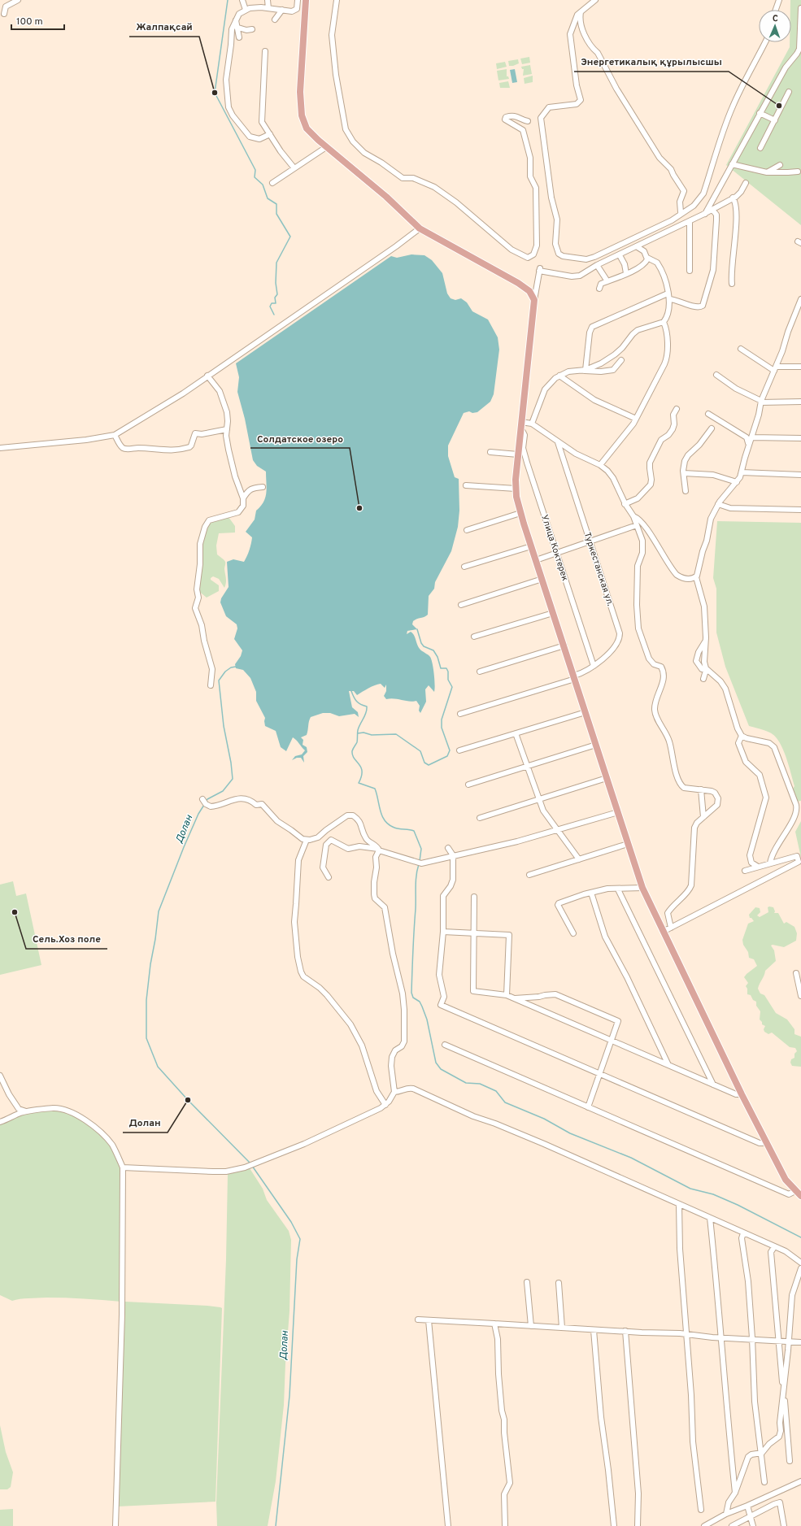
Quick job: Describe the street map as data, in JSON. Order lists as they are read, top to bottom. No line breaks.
{"streets":{"street":["Улица Коктерек","Туркестанская ул."]},"crossings":[["Улица Коктерек","Туркестанская ул."]],"water":["Долан"],"places":["Жалпақсай","Энергетикалық құрылысшы","Солдатское озеро","Сель.Хоз поле","Долан"],"scale_bar":"100 m","north":"top"}
